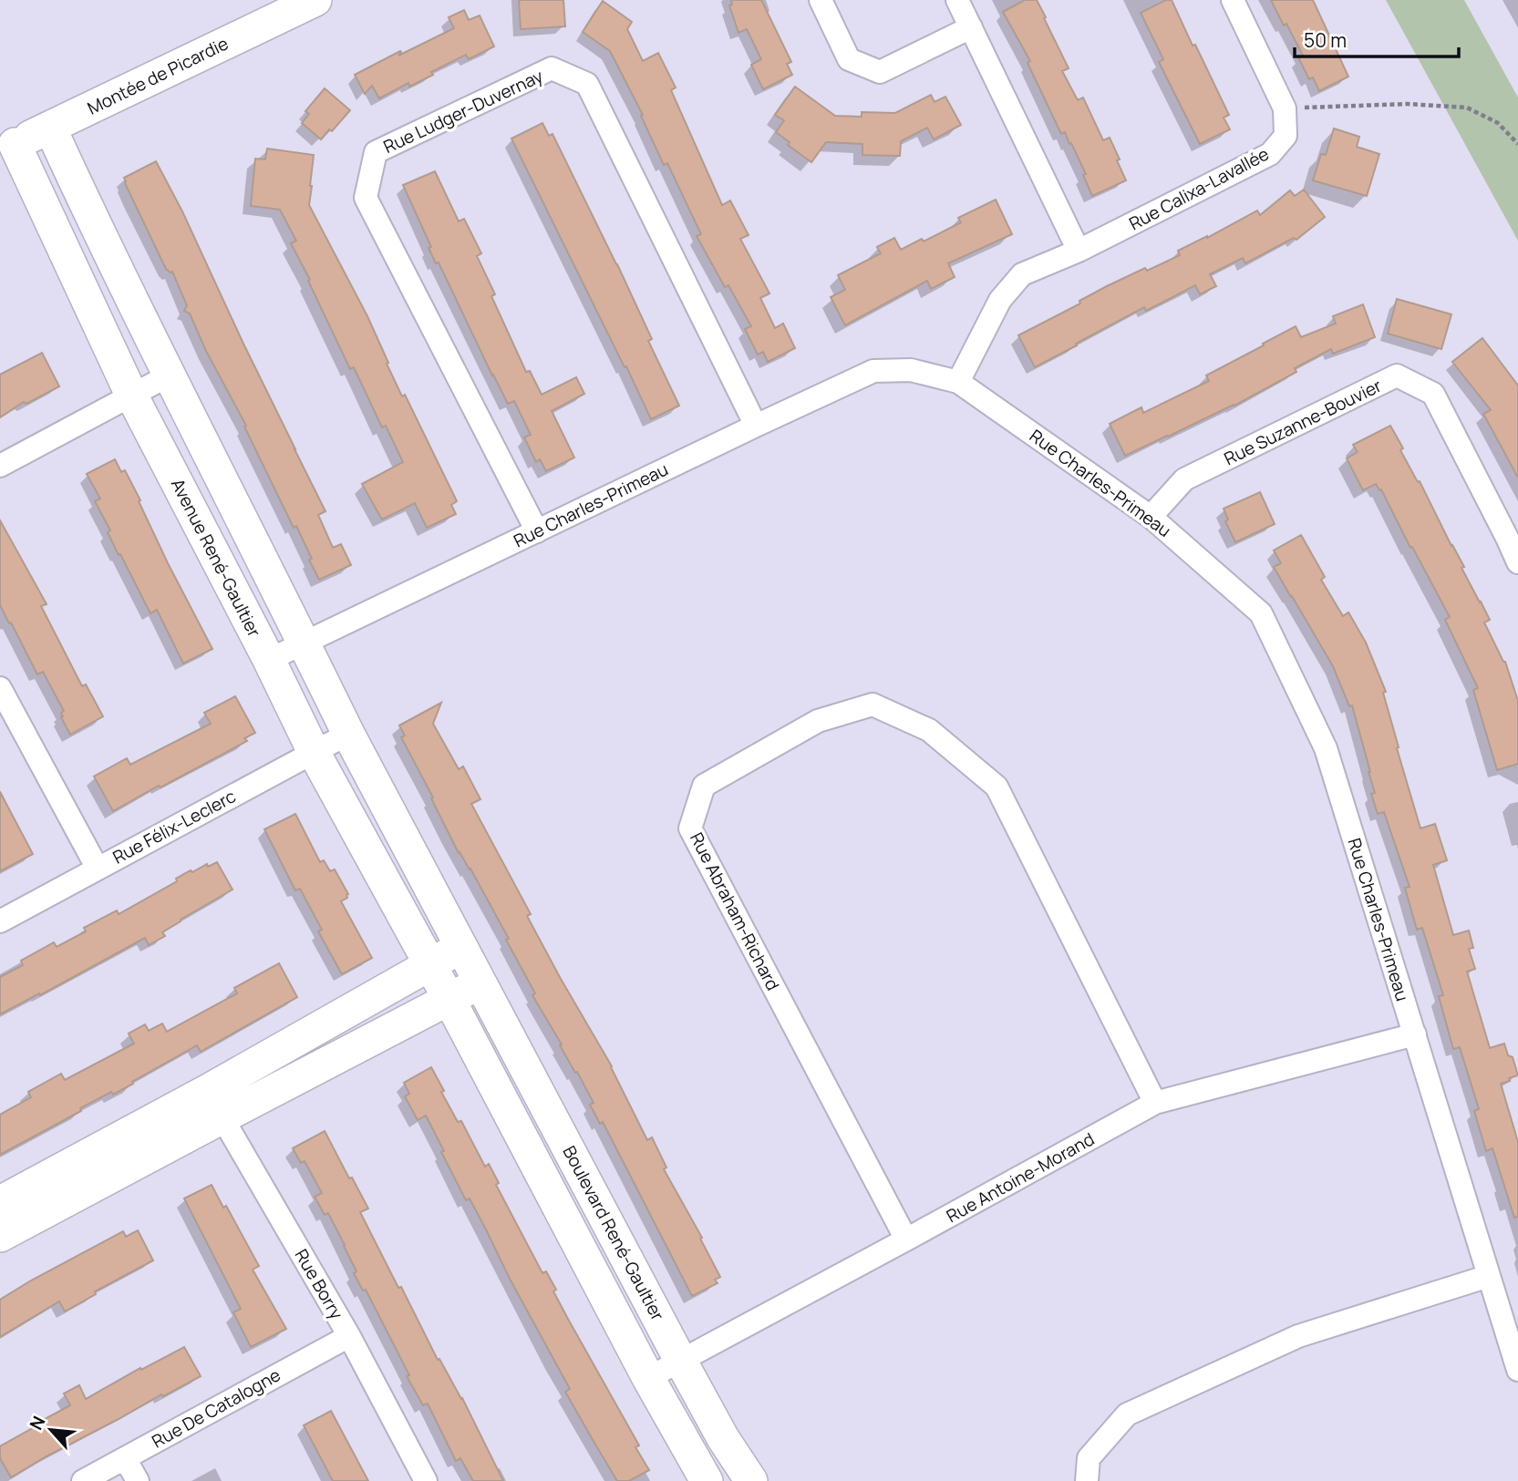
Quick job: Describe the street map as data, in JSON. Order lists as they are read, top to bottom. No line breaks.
{"streets":{"street":["Montée de Picardie","Rue Ludger-Duvernay","Rue Calixa-Lavallée","Rue Suzanne-Bouvier","Rue Charles-Primeau","Avenue René-Gaultier","Rue Félix-Leclerc","Rue Abraham-Richard","Rue Antoine-Morand","Boulevard René-Gaultier","Rue Borry","Rue De Catalogne"]},"crossings":[["Montée de Picardie","Avenue René-Gaultier"],["Rue Ludger-Duvernay","Rue Charles-Primeau"],["Rue Calixa-Lavallée","Rue Charles-Primeau"],["Rue Suzanne-Bouvier","Rue Charles-Primeau"],["Rue Charles-Primeau","Avenue René-Gaultier"],["Rue Charles-Primeau","Rue Antoine-Morand"],["Avenue René-Gaultier","Rue Félix-Leclerc"],["Avenue René-Gaultier","Boulevard René-Gaultier"],["Rue Abraham-Richard","Rue Antoine-Morand"],["Rue Antoine-Morand","Boulevard René-Gaultier"],["Rue Borry","Rue De Catalogne"]],"scale_bar":"50 m","north":"top left"}
